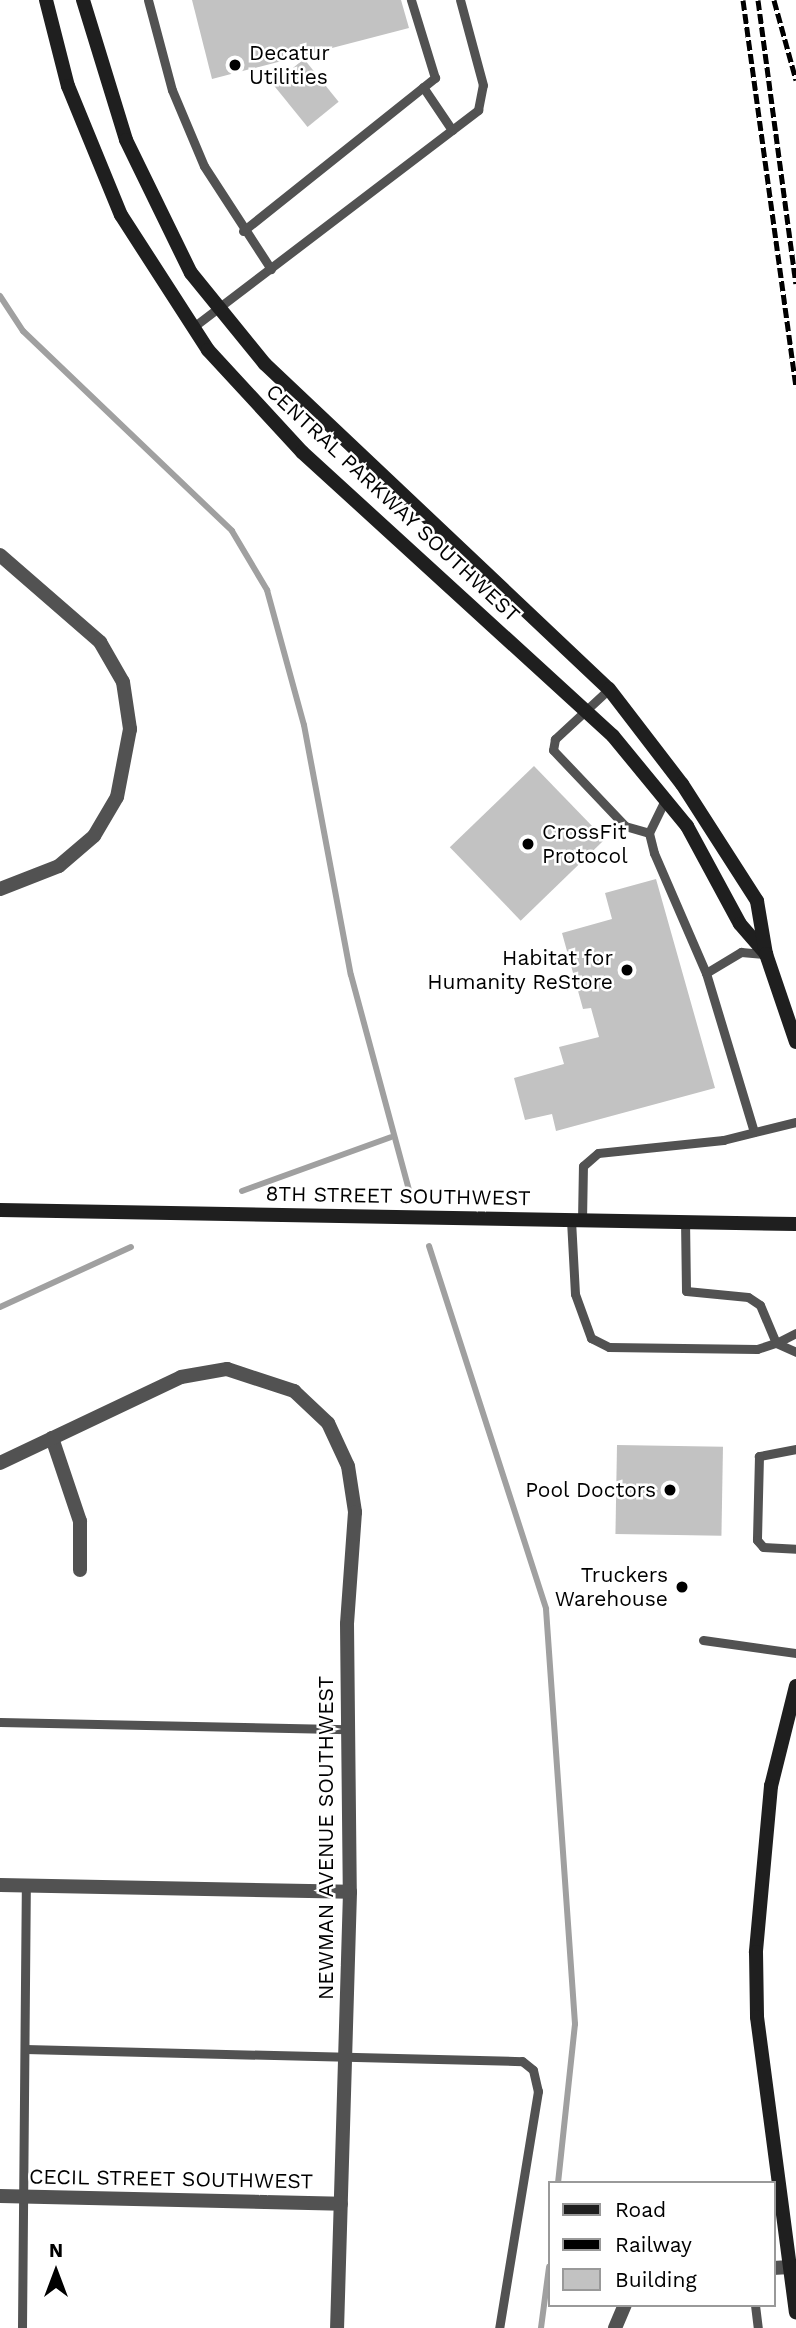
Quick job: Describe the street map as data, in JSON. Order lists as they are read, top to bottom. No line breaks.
{"streets":{"street":["CENTRAL PARKWAY SOUTHWEST","8TH STREET SOUTHWEST","NEWMAN AVENUE SOUTHWEST","CECIL STREET SOUTHWEST"]},"crossings":[["NEWMAN AVENUE SOUTHWEST","CECIL STREET SOUTHWEST"]],"places":["Decatur Utilities","CrossFit Protocol","Habitat for Humanity ReStore","Pool Doctors","Truckers Warehouse"],"legend":["Road","Railway","Building"],"north":"top"}
